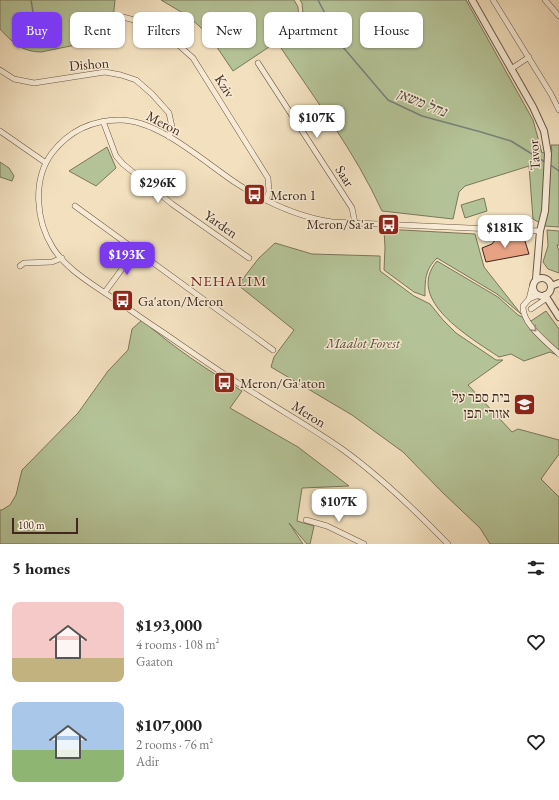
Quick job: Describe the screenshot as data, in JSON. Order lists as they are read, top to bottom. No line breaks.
{"streets":{"street":["Dishon","Kziv","Meron","Tavor","Saar","Yarden"]},"crossings":[["Dishon","Meron"],["Kziv","Meron"],["Meron","Tavor"],["Meron","Saar"],["Meron","Yarden"]],"districts":["NEHALIM"],"water":["נחל משאן"],"parks":["Maalot Forest"],"places":{"bus stop":["Meron 1","Meron/Sa'ar","Ga'aton/Meron","Meron/Ga'aton"],"school or university":["בית ספר על אזורי תפן"]},"scale_bar":"100 m","page":{"chip":["Buy","Rent","Filters","New","Apartment","House"],"price":["$107K","$296K","$181K","$193K","$107K"],"scale":"100 m","heading":"5 homes","list":[{"name":"$193,000","note":"4 rooms · 108 m² · Gaaton"},{"name":"$107,000","note":"2 rooms · 76 m² · Adir"}]}}
